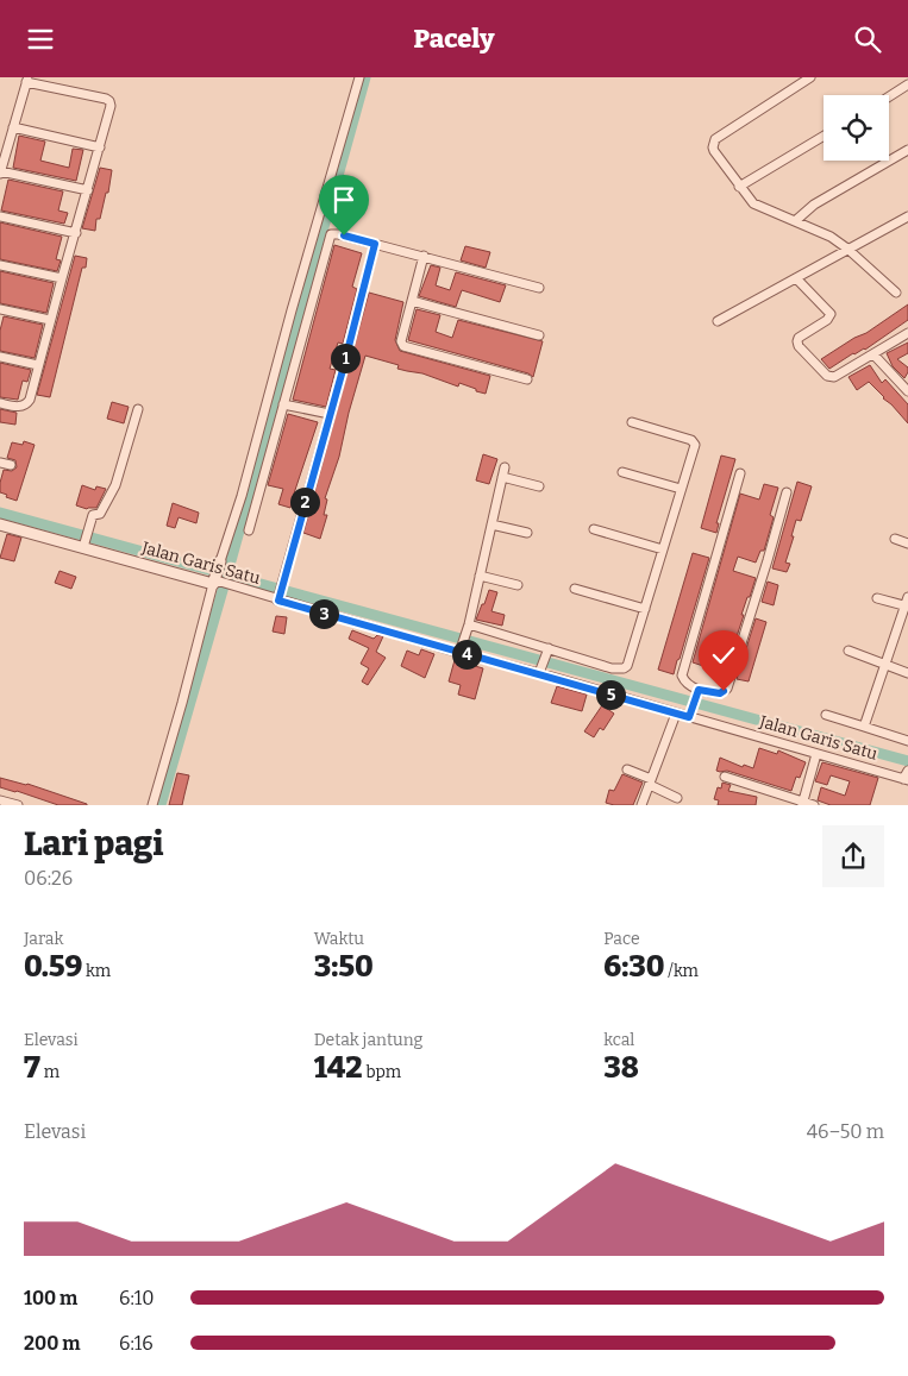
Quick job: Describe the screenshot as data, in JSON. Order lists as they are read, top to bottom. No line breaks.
{"streets":{"street":["Jalan Garis Satu"]},"page":{"header":"Pacely","pins":["1","2","3","4","5"],"heading":["Lari pagi","06:26"],"stats":[["Jarak","0.59 km"],["Waktu","3:50"],["Pace","6:30 /km"],["Elevasi","7 m"],["Detak jantung","142 bpm"],["kcal","38"]],"chart":["Elevasi","46–50 m"],"list":[{"name":"100 m","note":"6:10"},{"name":"200 m","note":"6:16"}]}}
